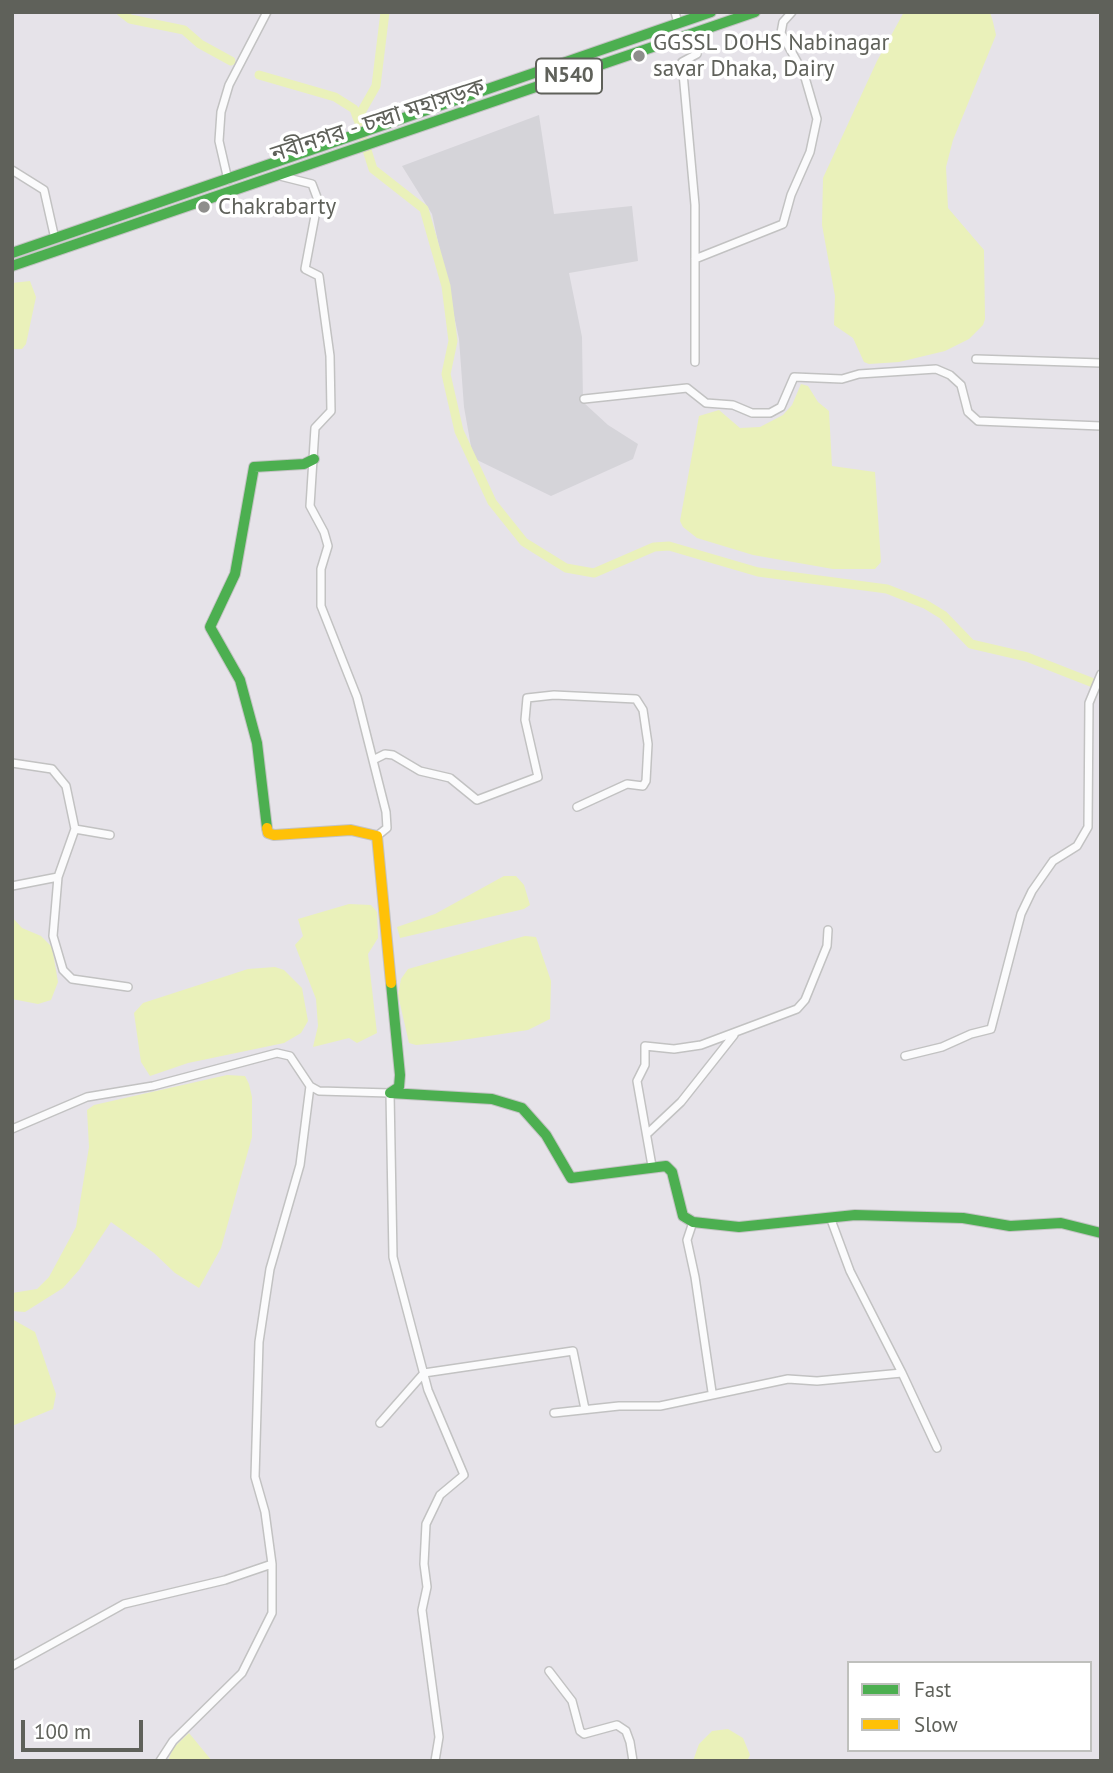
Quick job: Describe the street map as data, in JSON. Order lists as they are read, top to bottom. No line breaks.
{"streets":{"main road":["N540","নবীনগর - চন্দ্রা মহাসড়ক"]},"places":["GGSSL DOHS Nabinagar savar Dhaka, Dairy","Chakrabarty"],"legend":["Fast","Slow"],"scale_bar":"100 m"}
